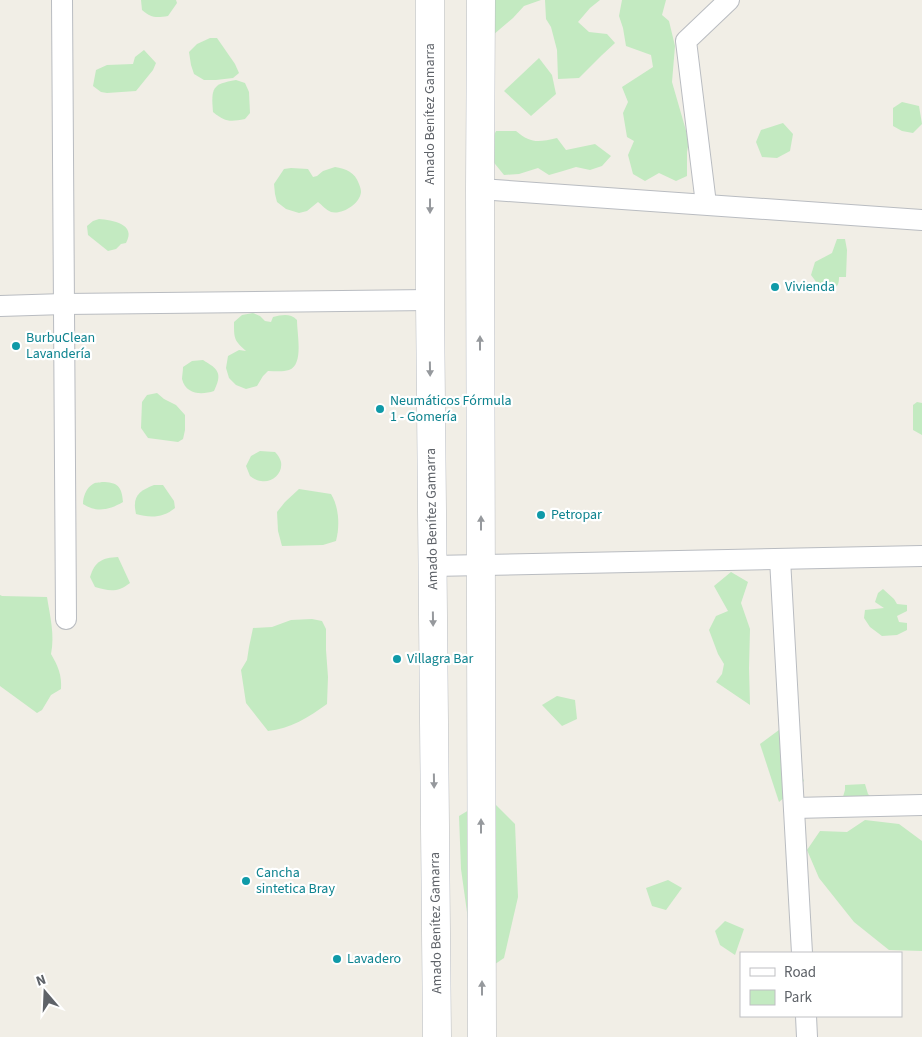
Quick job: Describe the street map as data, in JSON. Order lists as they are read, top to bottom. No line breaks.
{"streets":{"main road":["Amado Benítez Gamarra"]},"places":["Vivienda","BurbuClean Lavandería","Neumáticos Fórmula 1 - Gomería","Petropar","Villagra Bar","Cancha sintetica Bray","Lavadero"],"legend":["Road","Park"],"north":"top"}
